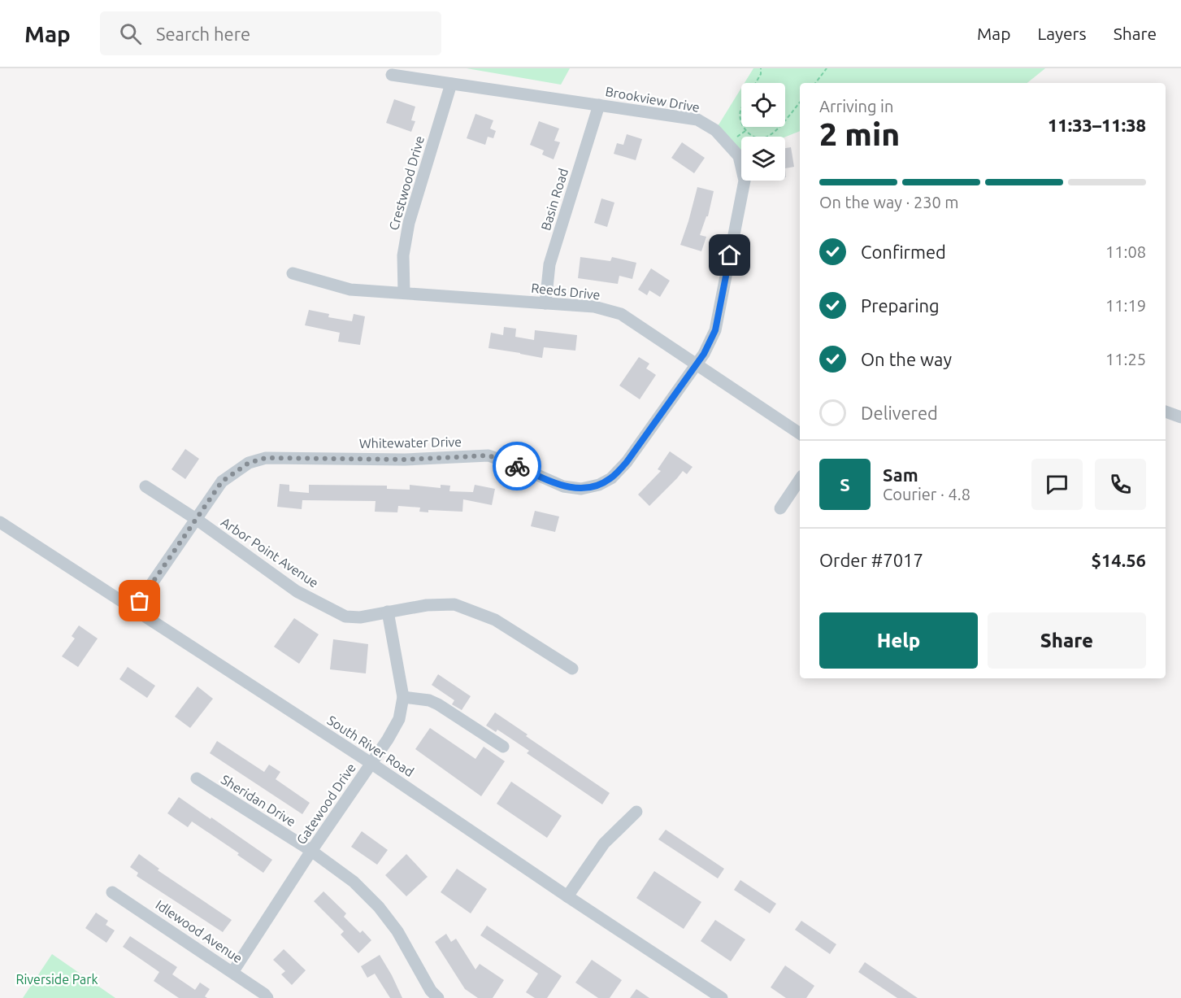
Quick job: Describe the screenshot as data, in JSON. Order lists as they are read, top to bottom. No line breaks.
{"streets":{"street":["Brookview Drive","Crestwood Drive","Basin Road","Reeds Drive","Whitewater Drive","Arbor Point Avenue","South River Road","Sheridan Drive","Gatewood Drive","Idlewood Avenue"]},"crossings":[["Brookview Drive","Crestwood Drive"],["Brookview Drive","Basin Road"],["Brookview Drive","Reeds Drive"],["Brookview Drive","Whitewater Drive"],["Crestwood Drive","Reeds Drive"],["Basin Road","Reeds Drive"],["Reeds Drive","Whitewater Drive"],["Whitewater Drive","Arbor Point Avenue"],["Whitewater Drive","South River Road"],["Arbor Point Avenue","Gatewood Drive"],["South River Road","Gatewood Drive"],["Sheridan Drive","Gatewood Drive"],["Gatewood Drive","Idlewood Avenue"]],"parks":["Riverside Park"],"page":{"header":"Map","search":"Search here","nav":["Map","Layers","Share"],"heading":["2 min","Arriving in","11:33–11:38"],"panel":["Sam","Courier · 4.8","Order #7017","$14.56"],"bar":"On the way · 230 m","list":[["Confirmed","11:08"],["Preparing","11:19"],["On the way","11:25"],"Delivered"],"round":"S","buttons":["Help","Share"]}}
